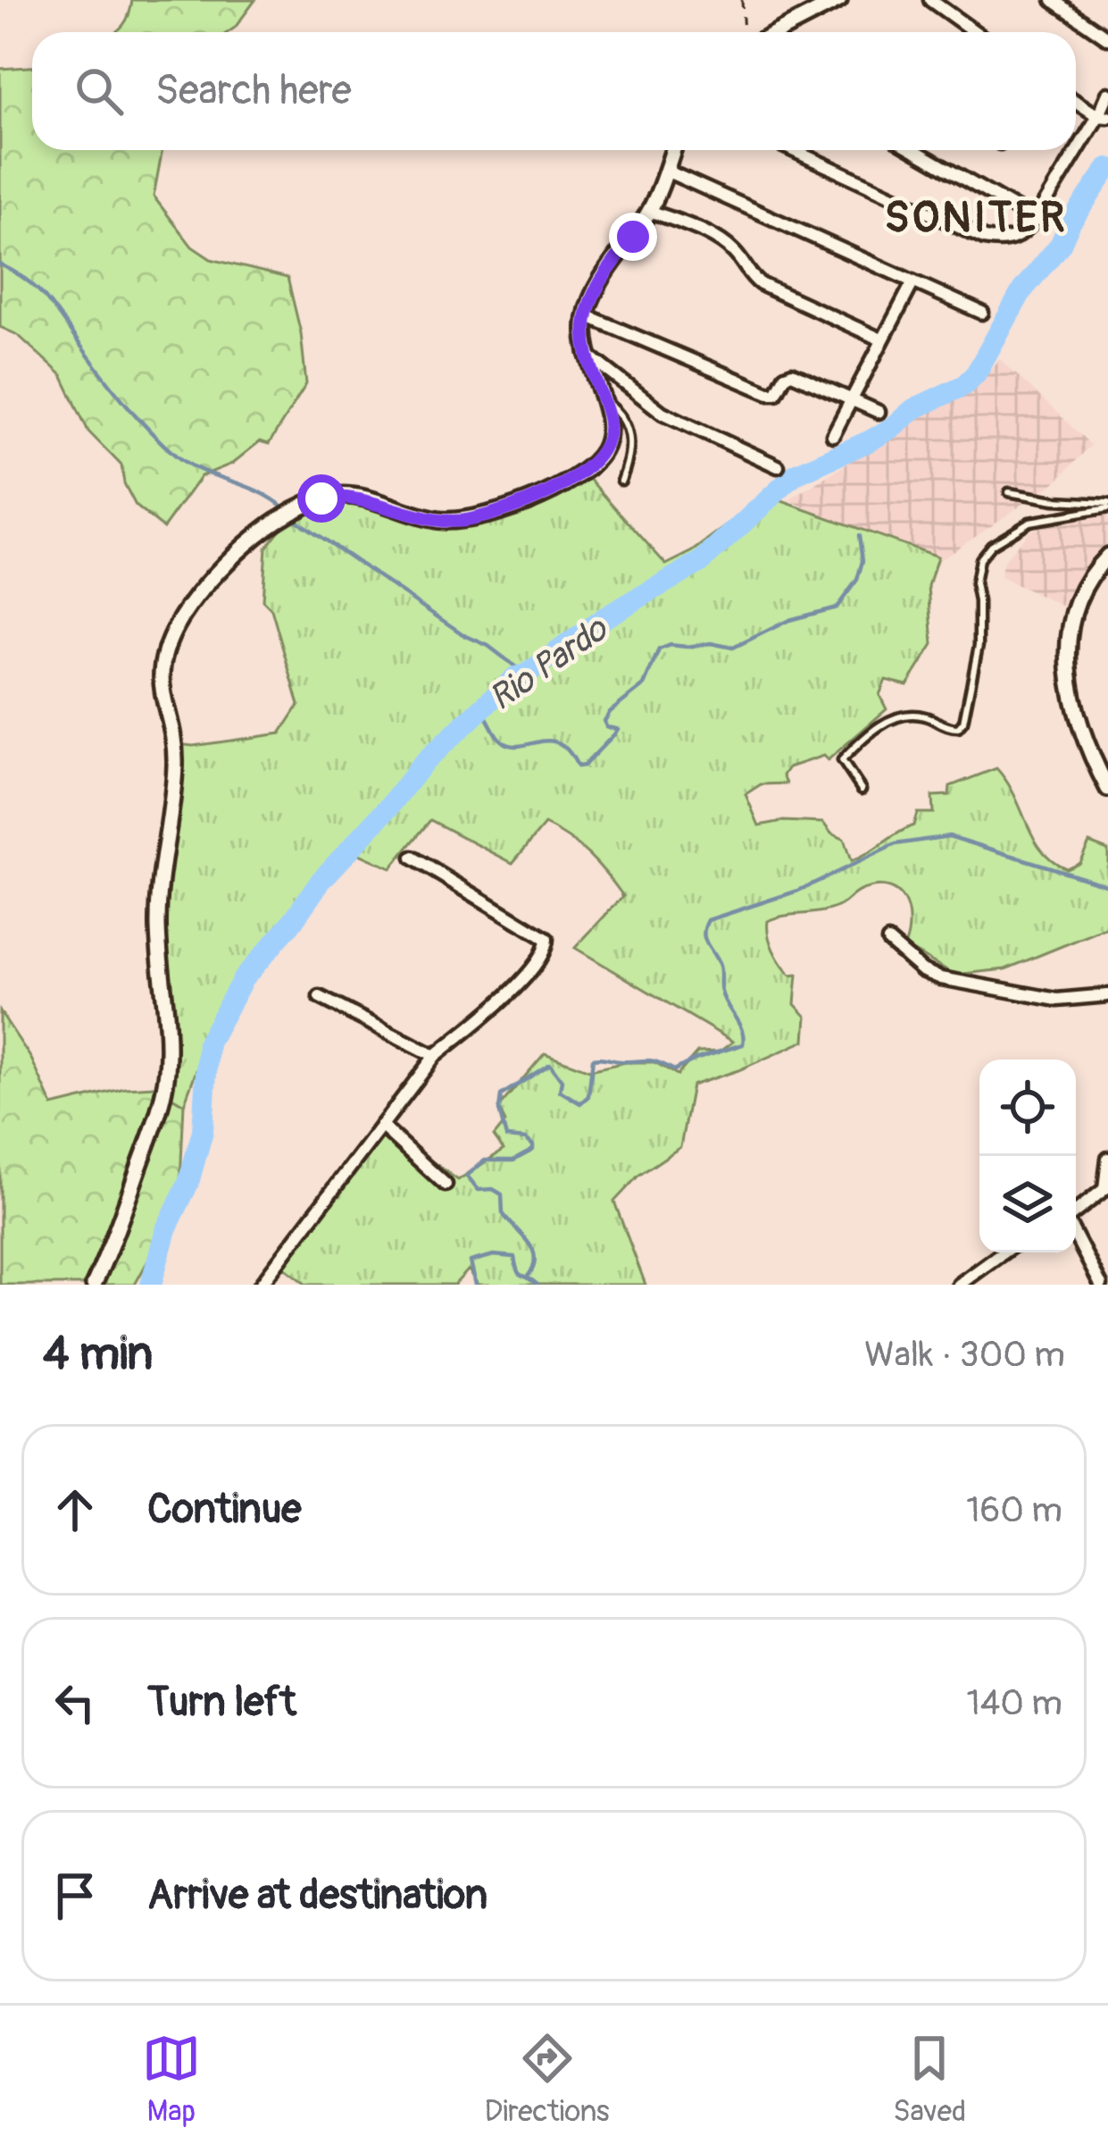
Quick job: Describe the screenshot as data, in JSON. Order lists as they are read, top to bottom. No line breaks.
{"districts":["SONITER"],"water":["Rio Pardo"],"page":{"search":"Search here","heading":["4 min","Walk · 300 m"],"list":[["Continue","160 m"],["Turn left","140 m"],"Arrive at destination"],"nav":["Map","Directions","Saved"]}}
